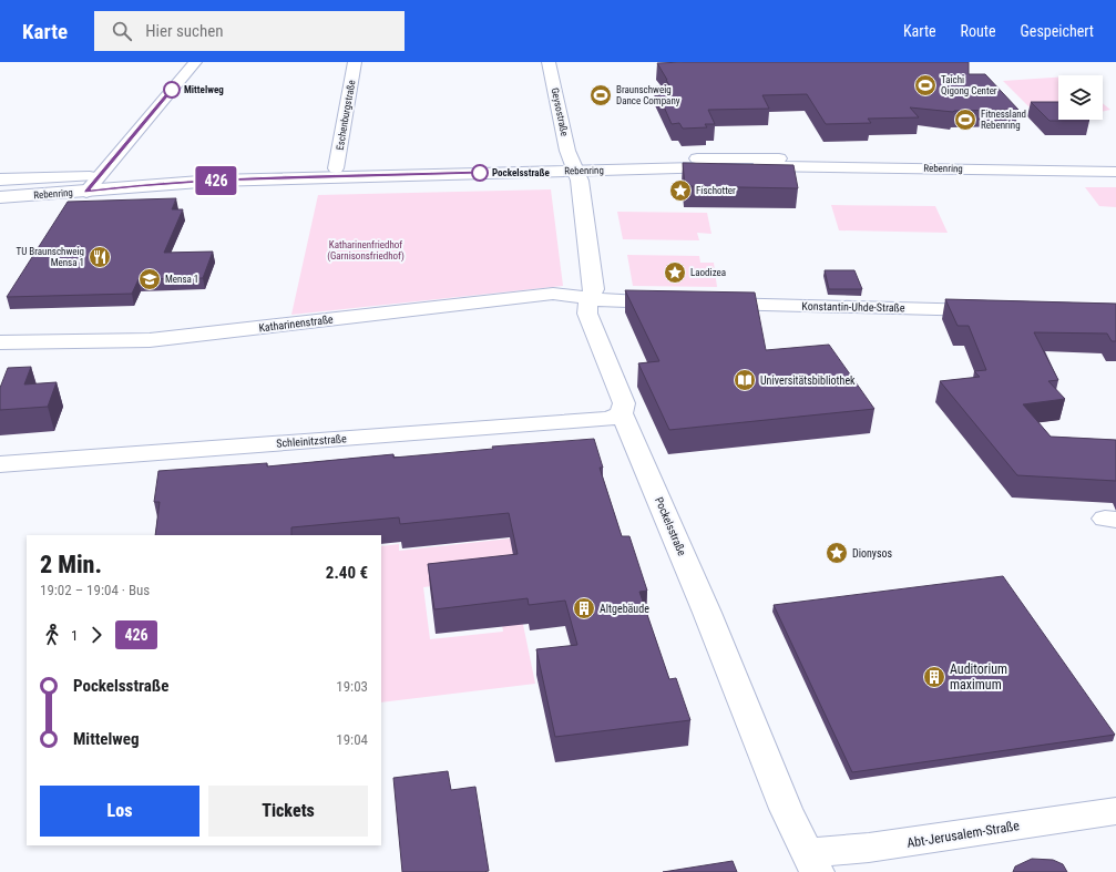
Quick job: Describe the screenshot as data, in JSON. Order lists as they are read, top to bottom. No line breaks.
{"streets":{"street":["Geysostraße","Eschenburgstraße","Rebenring","Konstantin-Uhde-Straße","Katharinenstraße","Schleinitzstraße","Pockelsstraße","Abt-Jerusalem-Straße"]},"crossings":[["Geysostraße","Rebenring"],["Geysostraße","Pockelsstraße"],["Eschenburgstraße","Rebenring"],["Rebenring","Pockelsstraße"],["Katharinenstraße","Pockelsstraße"],["Schleinitzstraße","Pockelsstraße"],["Pockelsstraße","Abt-Jerusalem-Straße"]],"parks":["Katharinenfriedhof (Garnisonsfriedhof)"],"places":{"sports":["Taichi Qigong Center","Braunschweig Dance Company","Fitnessland Rebenring"],"other":["Mittelweg","Pockelsstraße"],"place":["Fischotter","Laodizea","Dionysos"],"restaurant":["TU Braunschweig Mensa 1"],"school or university":["Mensa 1"],"library":["Universitätsbibliothek"],"building":["Altgebäude","Auditorium maximum"]},"lines":["bus line 426"],"page":{"header":"Karte","search":"Hier suchen","nav":["Karte","Route","Gespeichert"],"on_map":"426","heading":["2 Min.","19:02 – 19:04 · Bus","2.40 €"],"legs":["1","426"],"list":[{"name":"Pockelsstraße","value":"19:03"},{"name":"Mittelweg","value":"19:04"}],"buttons":["Los","Tickets"]}}
